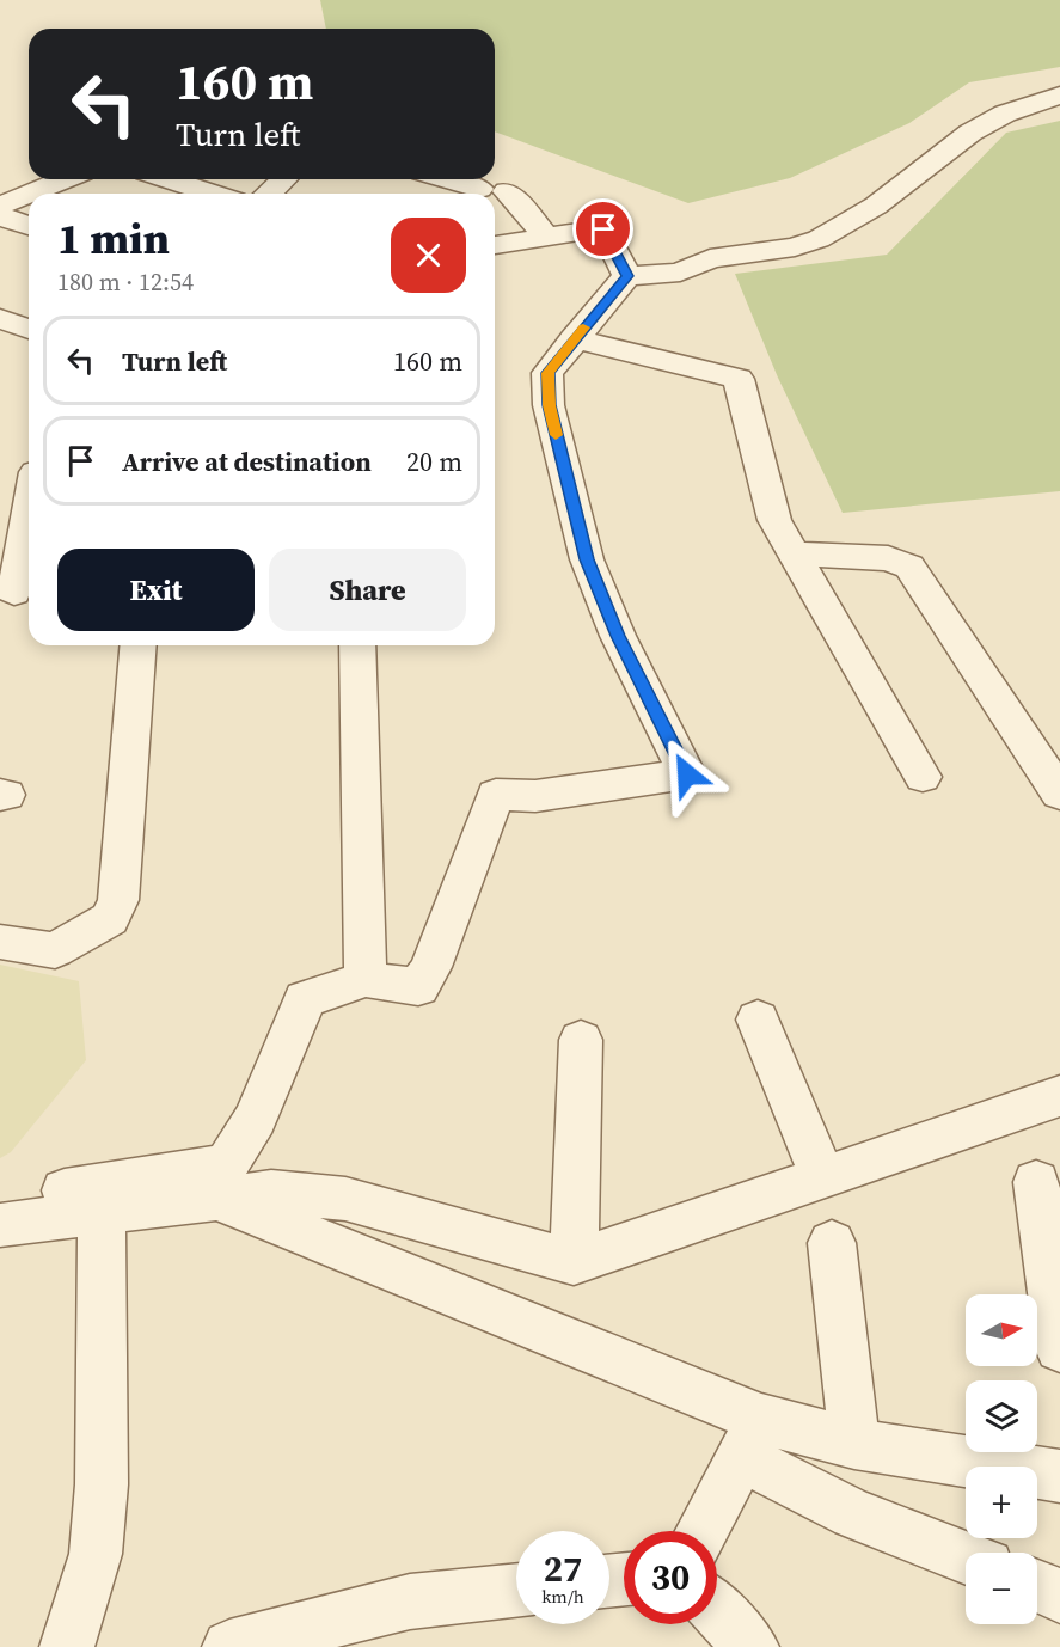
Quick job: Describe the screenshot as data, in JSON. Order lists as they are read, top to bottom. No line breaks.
{"north":"right","page":{"turn":["160 m","Turn left"],"heading":["1 min","180 m · 12:54"],"list":[{"name":"Turn left","value":"160 m"},{"name":"Arrive at destination","value":"20 m"}],"buttons":["Exit","Share"],"map_buttons":["+","−"],"speed":"27 km/h","limit":"30"}}
